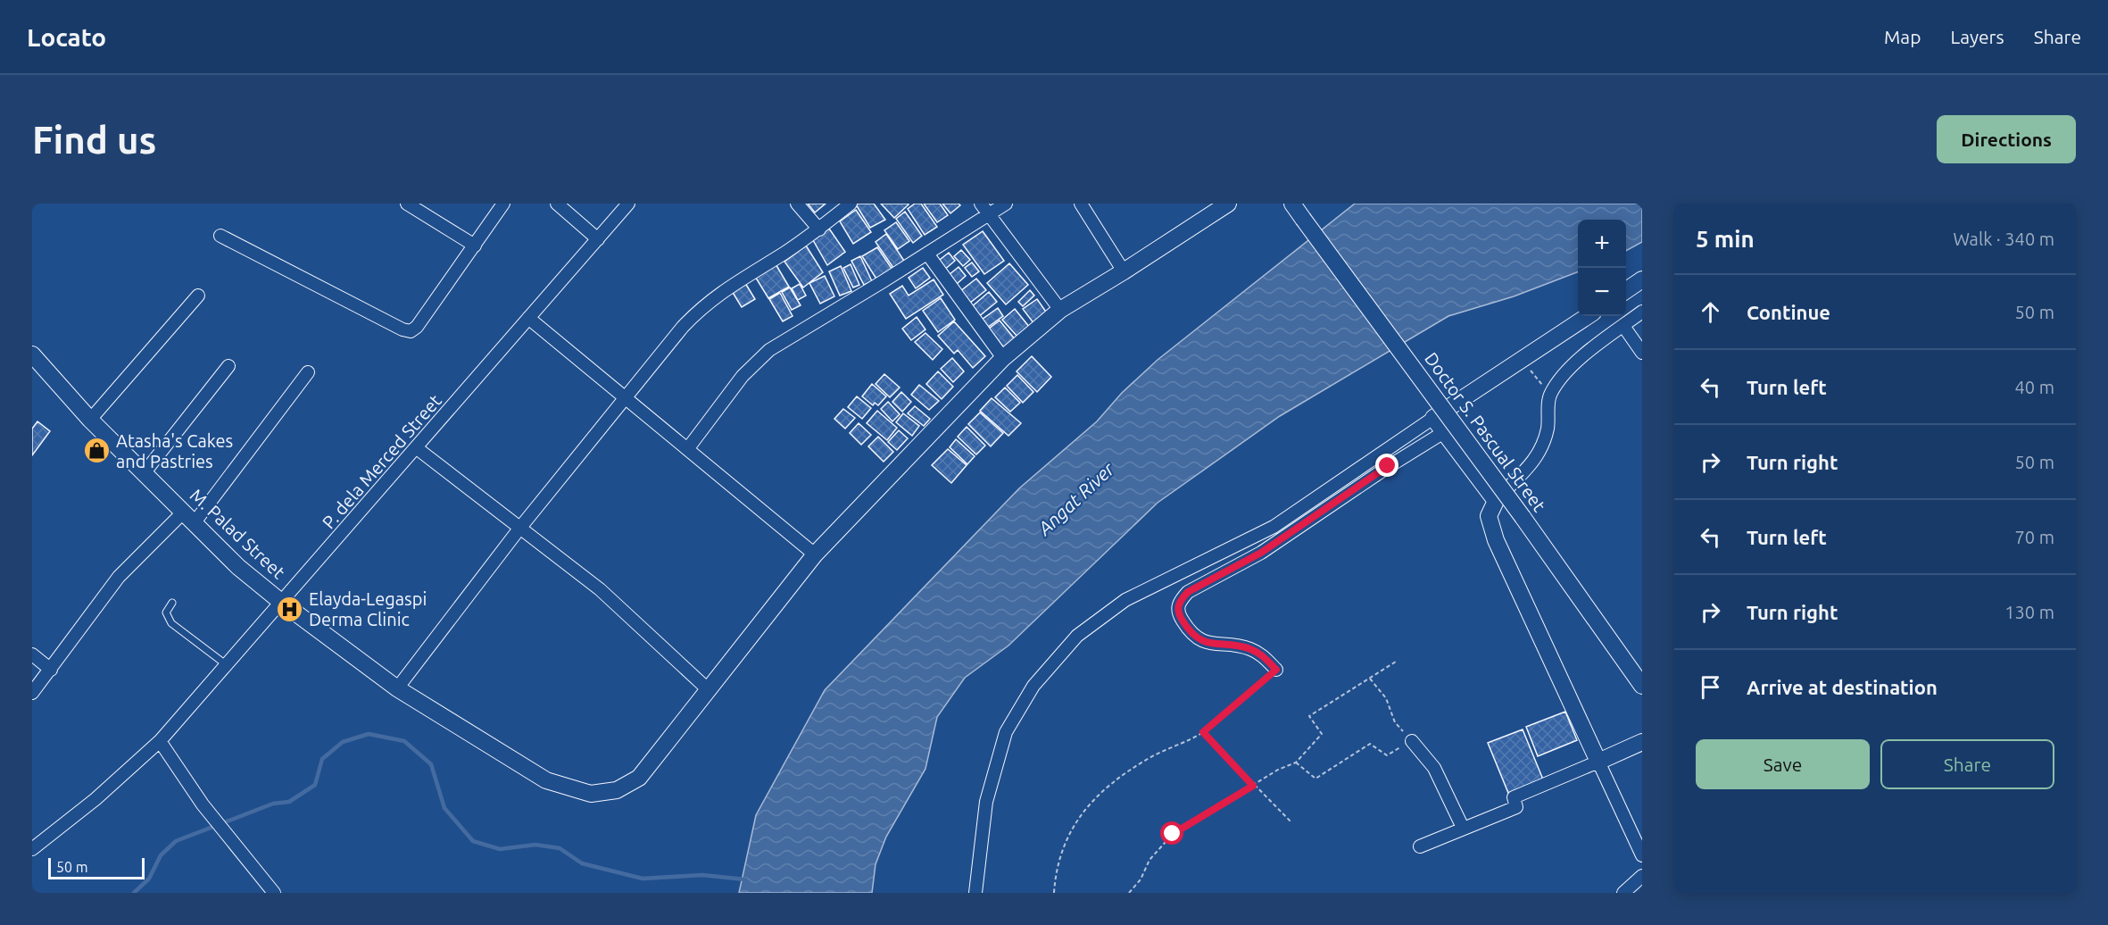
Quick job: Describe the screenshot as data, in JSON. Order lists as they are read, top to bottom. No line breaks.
{"streets":{"street":["Doctor S. Pascual Street","P. dela Merced Street","M. Palad Street"]},"crossings":[["P. dela Merced Street","M. Palad Street"]],"water":["Angat River"],"places":{"shop":["Atasha's Cakes and Pastries"],"hospital":["Elayda-Legaspi Derma Clinic"]},"scale_bar":"50 m","page":{"header":"Locato","nav":["Map","Layers","Share"],"buttons":["Directions",["Save","Share"]],"title":"Find us","heading":["5 min","Walk · 340 m"],"map_buttons":["+","−"],"list":[["Continue","50 m"],["Turn left","40 m"],["Turn right","50 m"],["Turn left","70 m"],["Turn right","130 m"],"Arrive at destination"],"scale":"50 m"}}
